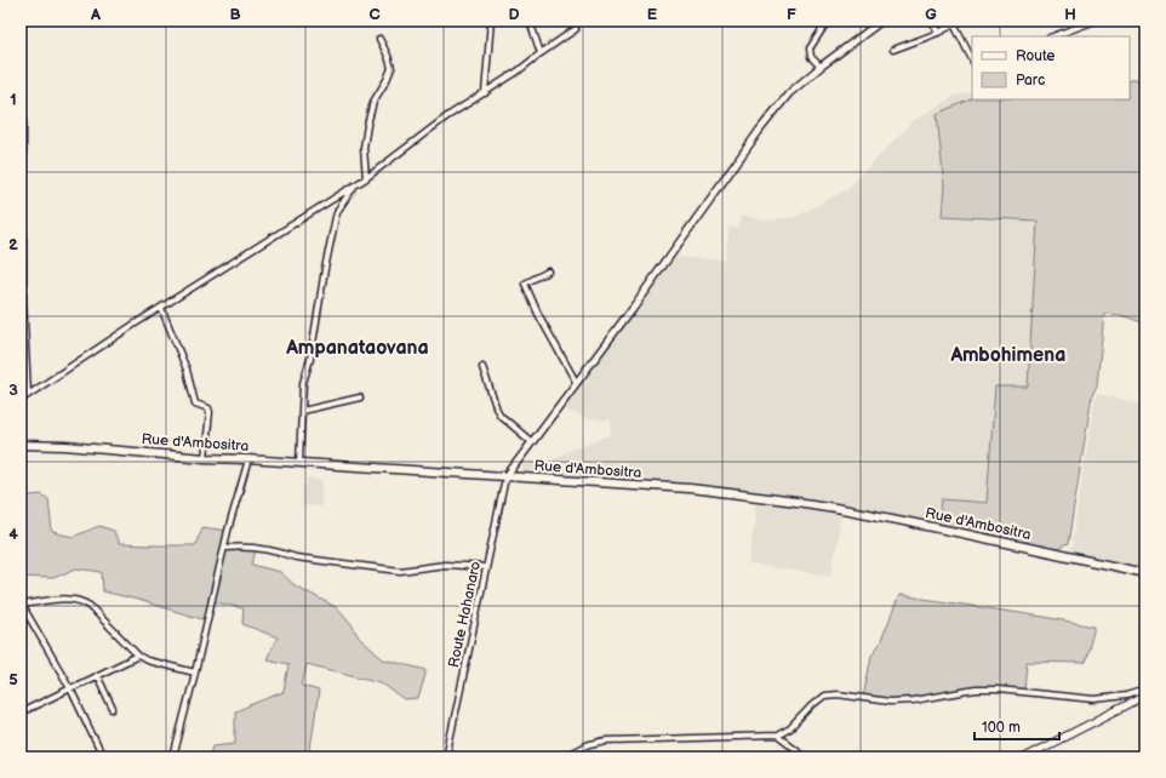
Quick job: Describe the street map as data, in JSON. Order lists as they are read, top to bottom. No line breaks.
{"streets":{"main road":["Rue d'Ambositra"],"street":["Route Hahanaro"]},"crossings":[["Rue d'Ambositra","Route Hahanaro"]],"districts":["Ampanataovana","Ambohimena"],"legend":["Route","Parc"],"scale_bar":"100 m","grid":{"columns":["A","B","C","D","E","F","G","H"],"rows":["1","2","3","4","5"]}}
